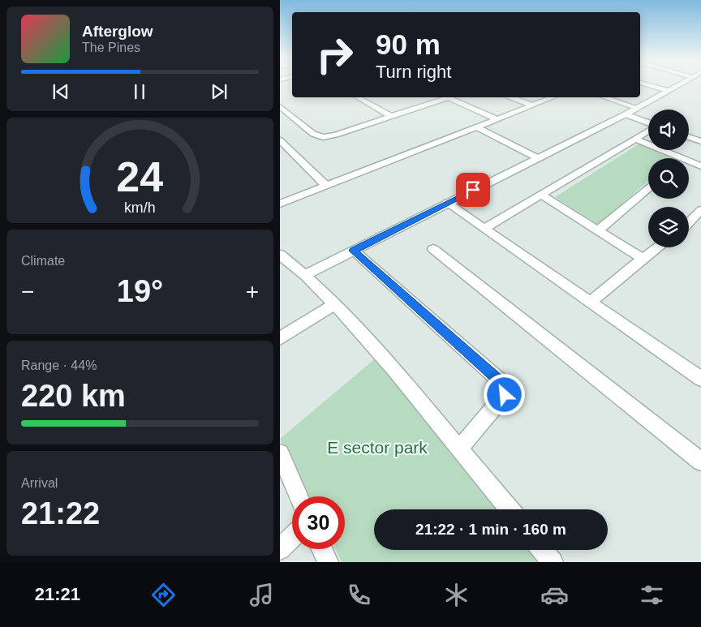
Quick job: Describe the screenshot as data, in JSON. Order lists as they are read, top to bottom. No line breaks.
{"parks":["E sector park"],"page":{"turn":["90 m","Turn right"],"song":["Afterglow","The Pines"],"tile":["Climate",["Range · 44%","220 km"],["Arrival","21:22"]],"heat":["−","19°","+"],"limit":"30","trip":"21:22 · 1 min · 160 m","tabs":"21:21","gauge":["24","km/h"]}}
